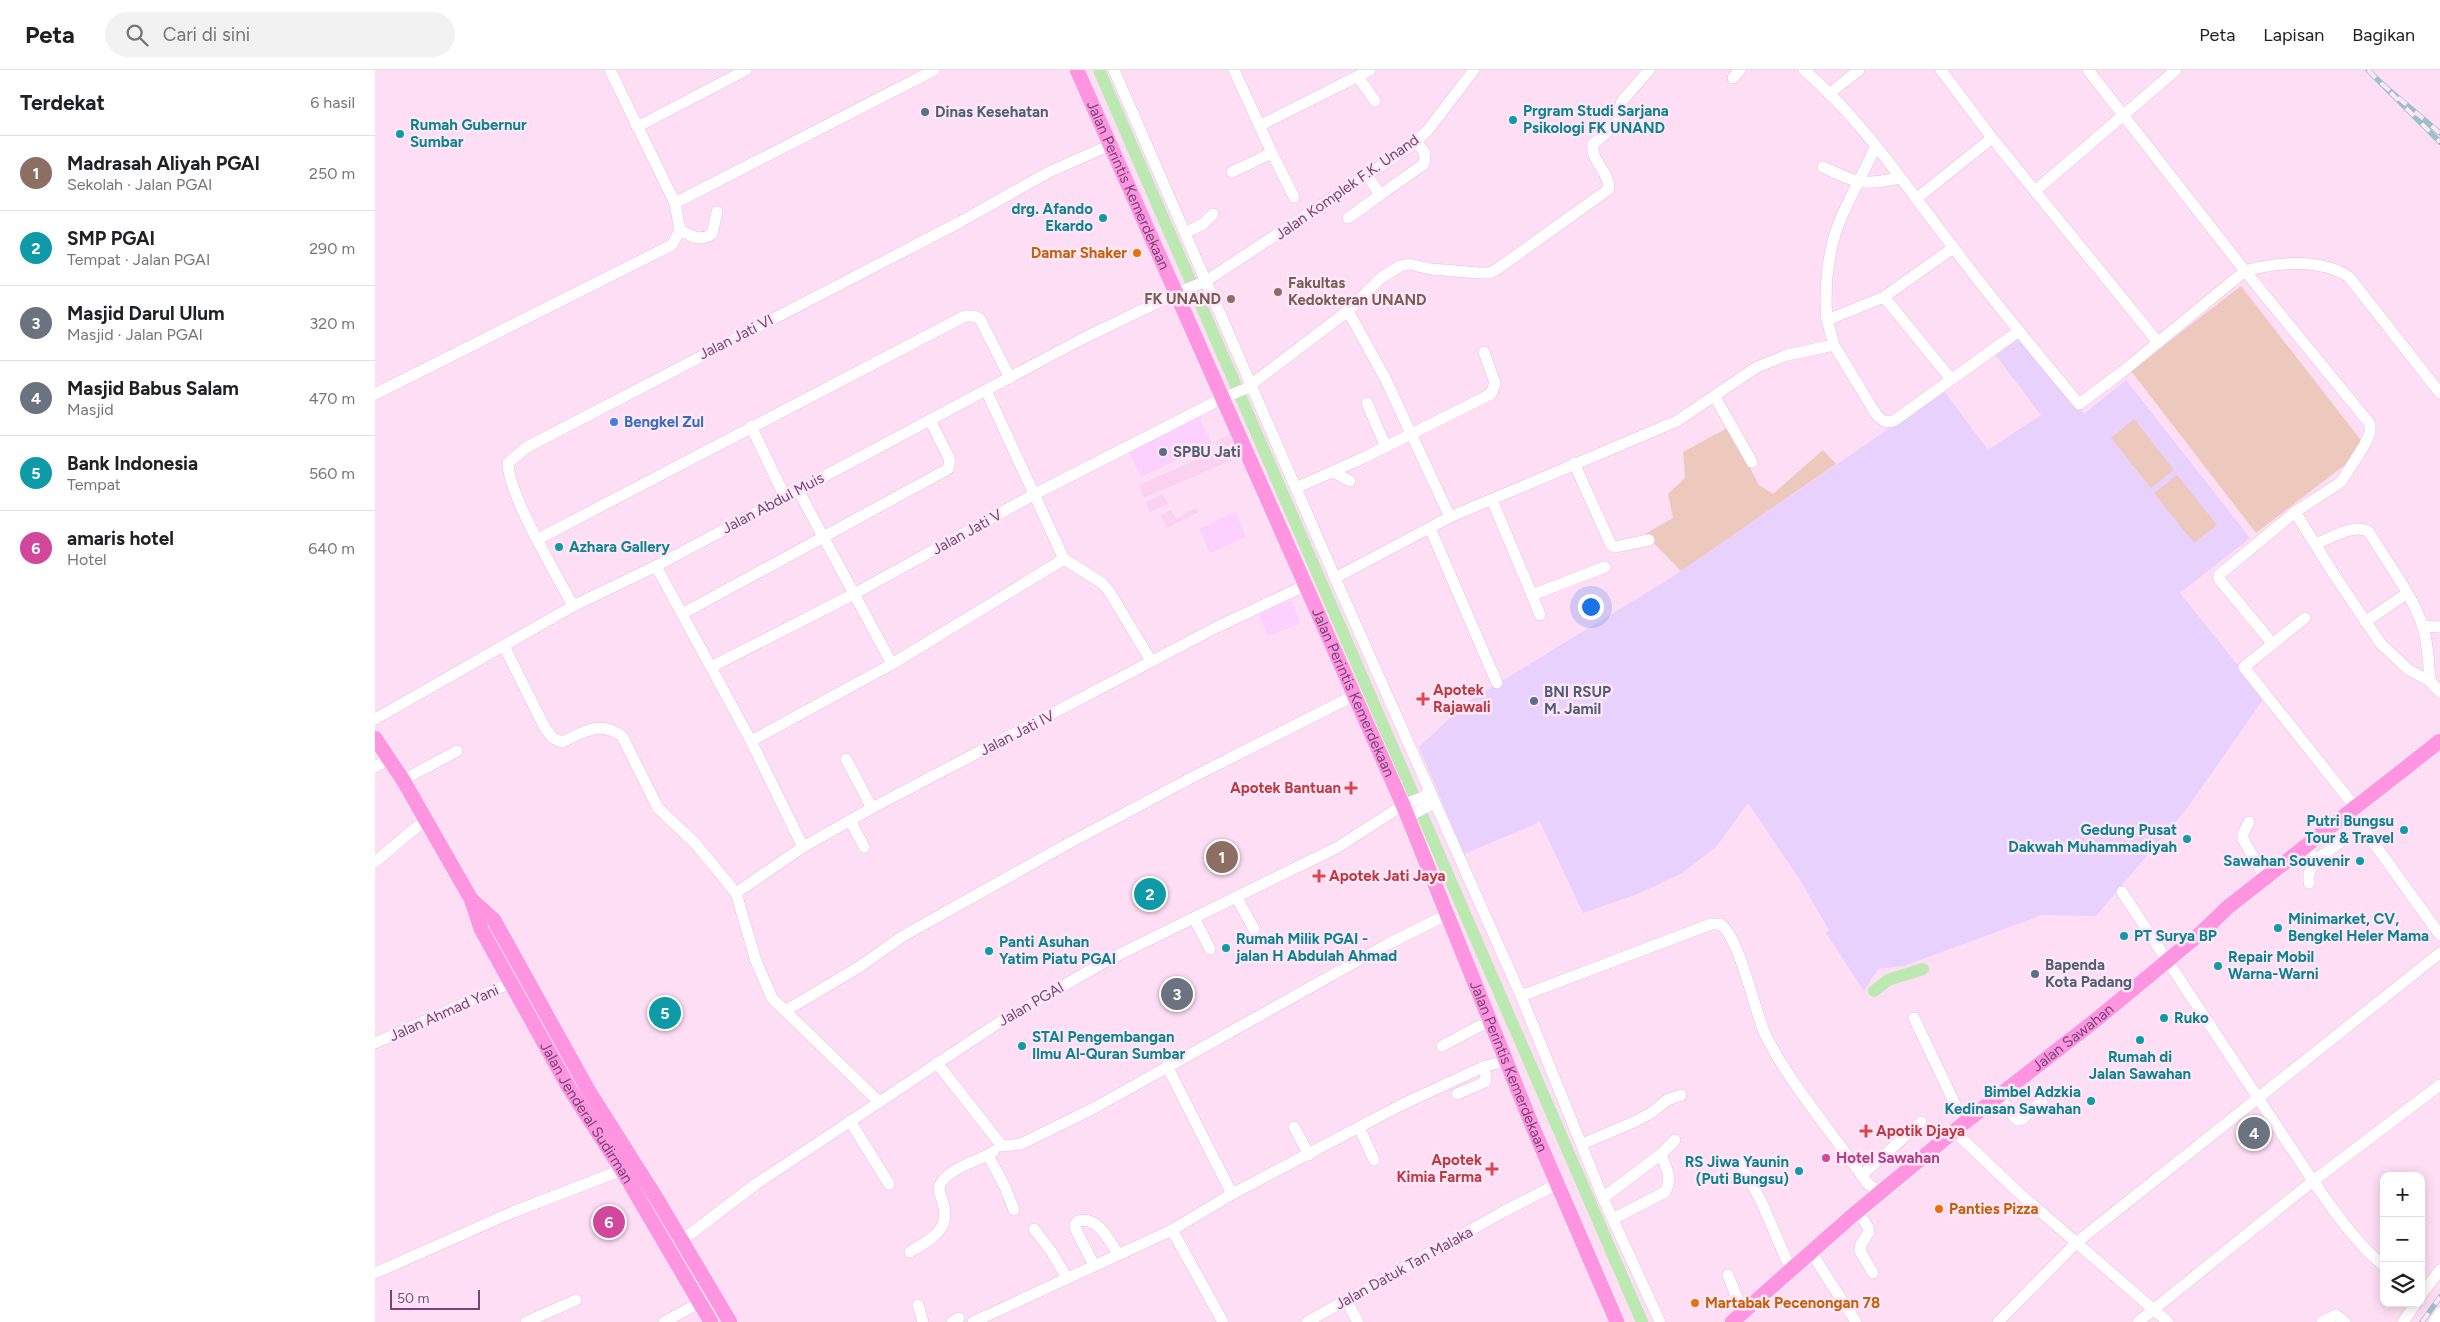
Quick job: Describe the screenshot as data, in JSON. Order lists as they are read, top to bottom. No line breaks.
{"streets":{"main road":["Jalan Perintis Kemerdekaan","Jalan Sawahan","Jalan Jenderal Sudirman"],"street":["Jalan Komplek F.K. Unand","Jalan Jati VI","Jalan Abdul Muis","Jalan Jati V","Jalan Jati IV","Jalan PGAI","Jalan Ahmad Yani","Jalan Datuk Tan Malaka"]},"crossings":[["Jalan Perintis Kemerdekaan","Jalan Komplek F.K. Unand"],["Jalan Perintis Kemerdekaan","Jalan Jati VI"],["Jalan Perintis Kemerdekaan","Jalan Abdul Muis"],["Jalan Perintis Kemerdekaan","Jalan Jati V"],["Jalan Perintis Kemerdekaan","Jalan Jati IV"],["Jalan Perintis Kemerdekaan","Jalan PGAI"],["Jalan Perintis Kemerdekaan","Jalan Datuk Tan Malaka"],["Jalan Komplek F.K. Unand","Jalan Abdul Muis"],["Jalan Jati VI","Jalan Abdul Muis"],["Jalan Ahmad Yani","Jalan Jenderal Sudirman"]],"places":{"other":["Dinas Kesehatan","Prgram Studi Sarjana Psikologi FK UNAND","Rumah Gubernur Sumbar","drg. Afando Ekardo","Damar Shaker","Fakultas Kedokteran UNAND","FK UNAND","Bengkel Zul","SPBU Jati","Azhara Gallery","BNI RSUP M. Jamil","Putri Bungsu Tour & Travel","Gedung Pusat Dakwah Muhammadiyah","Sawahan Souvenir","Minimarket, CV, Bengkel Heler Mama","PT Surya BP","Rumah Milik PGAI - jalan H Abdulah Ahmad","Panti Asuhan Yatim Piatu PGAI","Repair Mobil Warna-Warni","Bapenda Kota Padang","Ruko","Rumah di Jalan Sawahan","STAI Pengembangan Ilmu Al-Quran Sumbar","Bimbel Adzkia Kedinasan Sawahan","Hotel Sawahan","RS Jiwa Yaunin (Puti Bungsu)","Panties Pizza","Martabak Pecenongan 78"],"health":["Apotek Rajawali","Apotek Bantuan","Apotek Jati Jaya","Apotik Djaya","Apotek Kimia Farma"]},"scale_bar":"50 m","page":{"header":"Peta","search":"Cari di sini","nav":["Peta","Lapisan","Bagikan"],"heading":["Terdekat","6 hasil"],"list":[{"mark":"1","name":"Madrasah Aliyah PGAI","note":"Sekolah · Jalan PGAI","value":"250 m"},{"mark":"2","name":"SMP PGAI","note":"Tempat · Jalan PGAI","value":"290 m"},{"mark":"3","name":"Masjid Darul Ulum","note":"Masjid · Jalan PGAI","value":"320 m"},{"mark":"4","name":"Masjid Babus Salam","note":"Masjid","value":"470 m"},{"mark":"5","name":"Bank Indonesia","note":"Tempat","value":"560 m"},{"mark":"6","name":"amaris hotel","note":"Hotel","value":"640 m"}],"pins":["1","2","3","5","4","6"],"map_buttons":["+","−"],"scale":"50 m"}}
